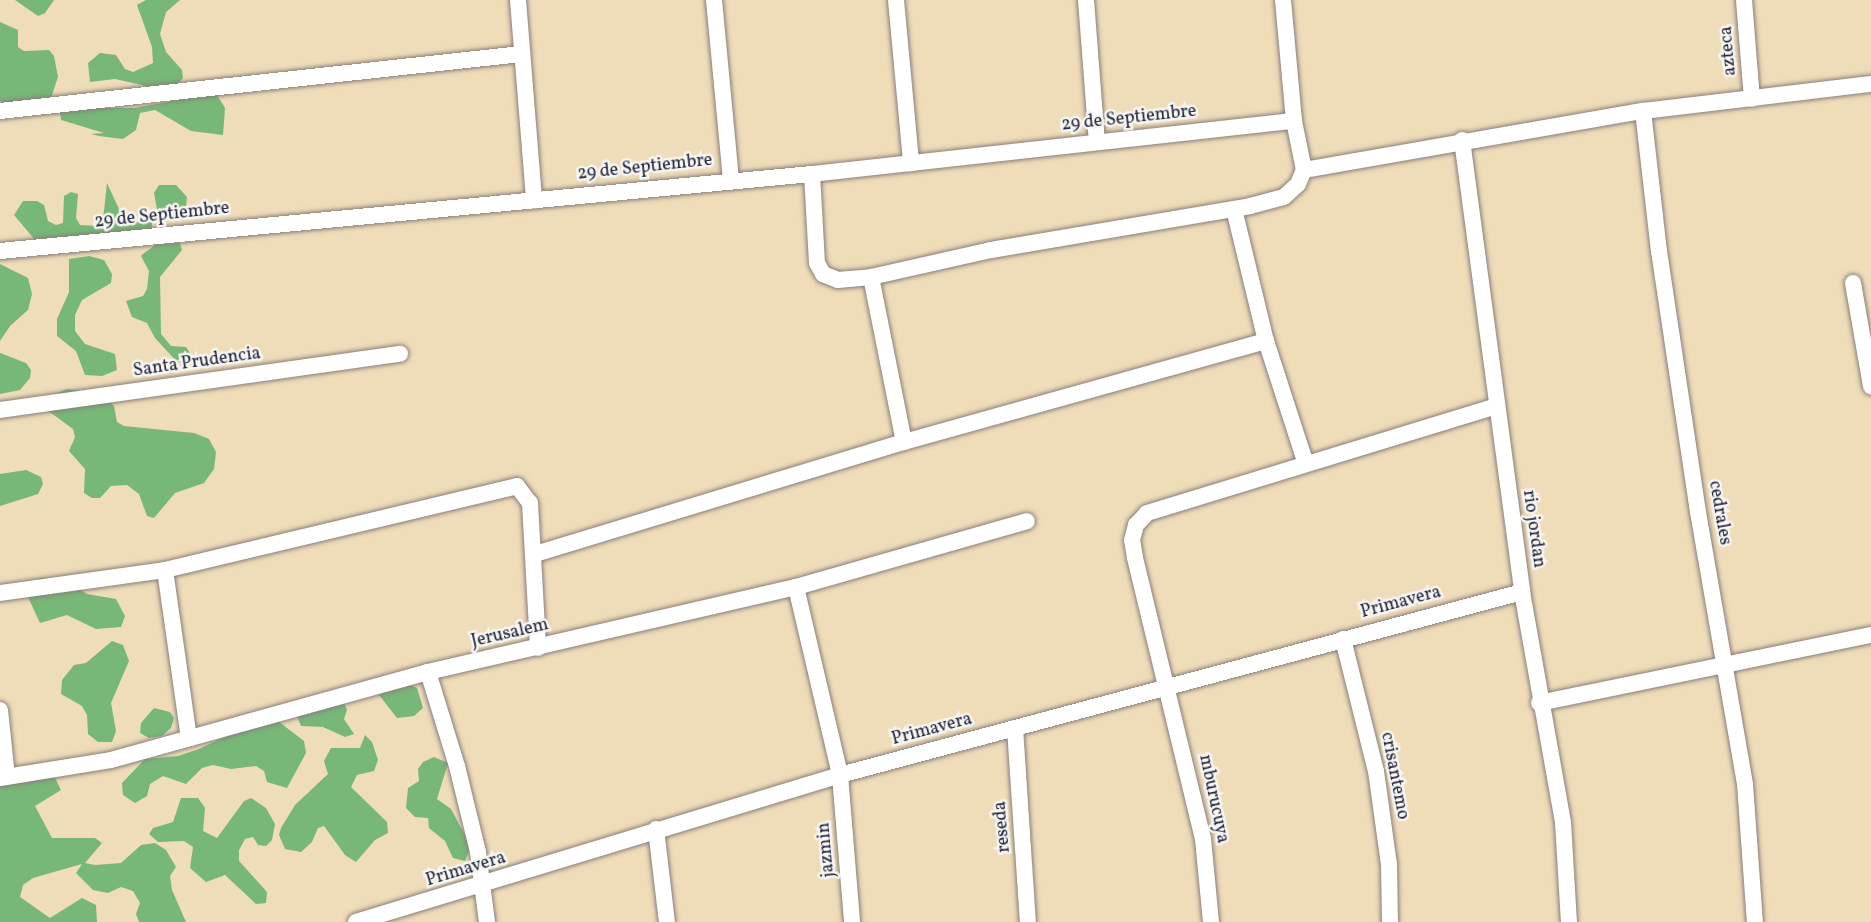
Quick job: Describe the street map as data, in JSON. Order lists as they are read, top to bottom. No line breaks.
{"streets":{"street":["azteca","29 de Septiembre","Santa Prudencia","cedrales","rio jordan","Primavera","Jerusalem","crisantemo","mburucuya","reseda","jazmin"]},"crossings":[["rio jordan","Primavera"],["rio jordan","mburucuya"],["Primavera","crisantemo"],["Primavera","mburucuya"],["Primavera","reseda"],["Primavera","jazmin"],["Jerusalem","jazmin"]]}
